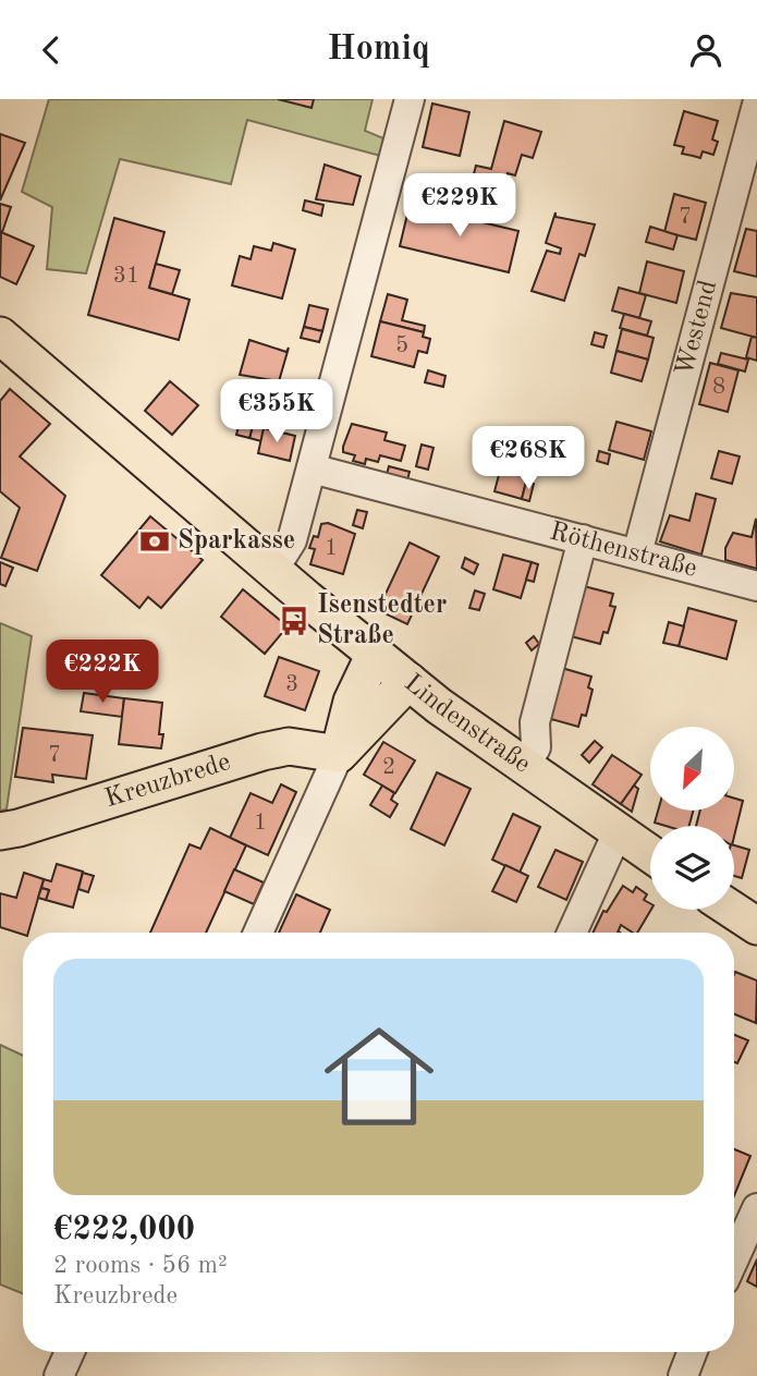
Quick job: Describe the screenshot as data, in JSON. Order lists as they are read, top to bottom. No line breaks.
{"streets":{"main road":["Lindenstraße","Kreuzbrede"],"street":["Westend","Röthenstraße"]},"crossings":[["Westend","Röthenstraße"]],"places":{"bank":["Sparkasse"],"bus stop":["Isenstedter Straße"]},"house_numbers":["7","31","5","8","1","3","7","2","1"],"north":"bottom left","page":{"header":"Homiq","price":["€229K","€355K","€268K","€222K"],"list":[{"name":"€222,000","note":"2 rooms · 56 m² · Kreuzbrede"}]}}
